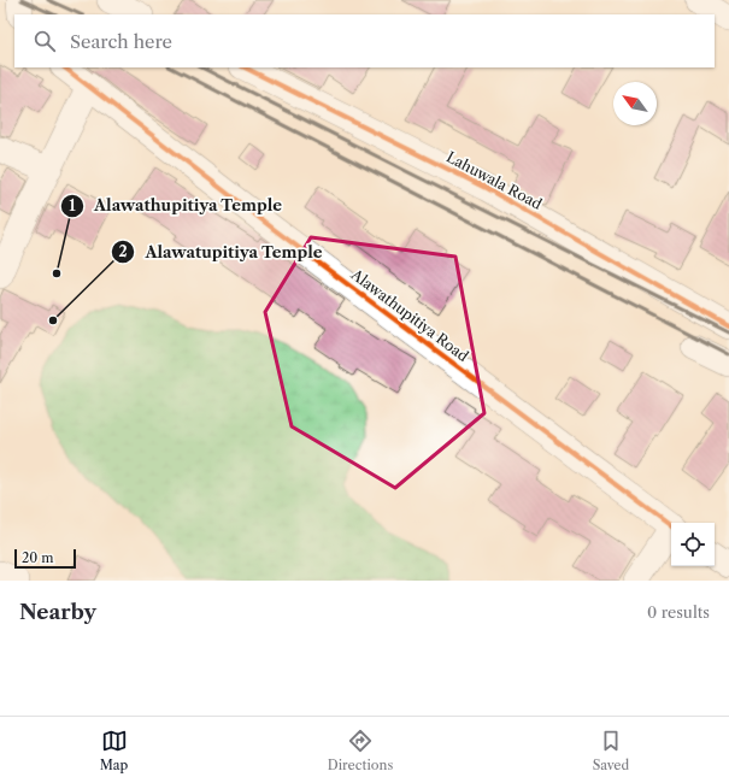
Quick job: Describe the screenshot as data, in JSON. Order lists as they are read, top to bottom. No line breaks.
{"streets":{"street":["Lahuwala Road","Alawathupitiya Road"]},"places":["Alawathupitiya Temple","Alawatupitiya Temple"],"scale_bar":"20 m","north":"top left","page":{"search":"Search here","scale":"20 m","heading":["Nearby","0 results"],"nav":["Map","Directions","Saved"]}}
